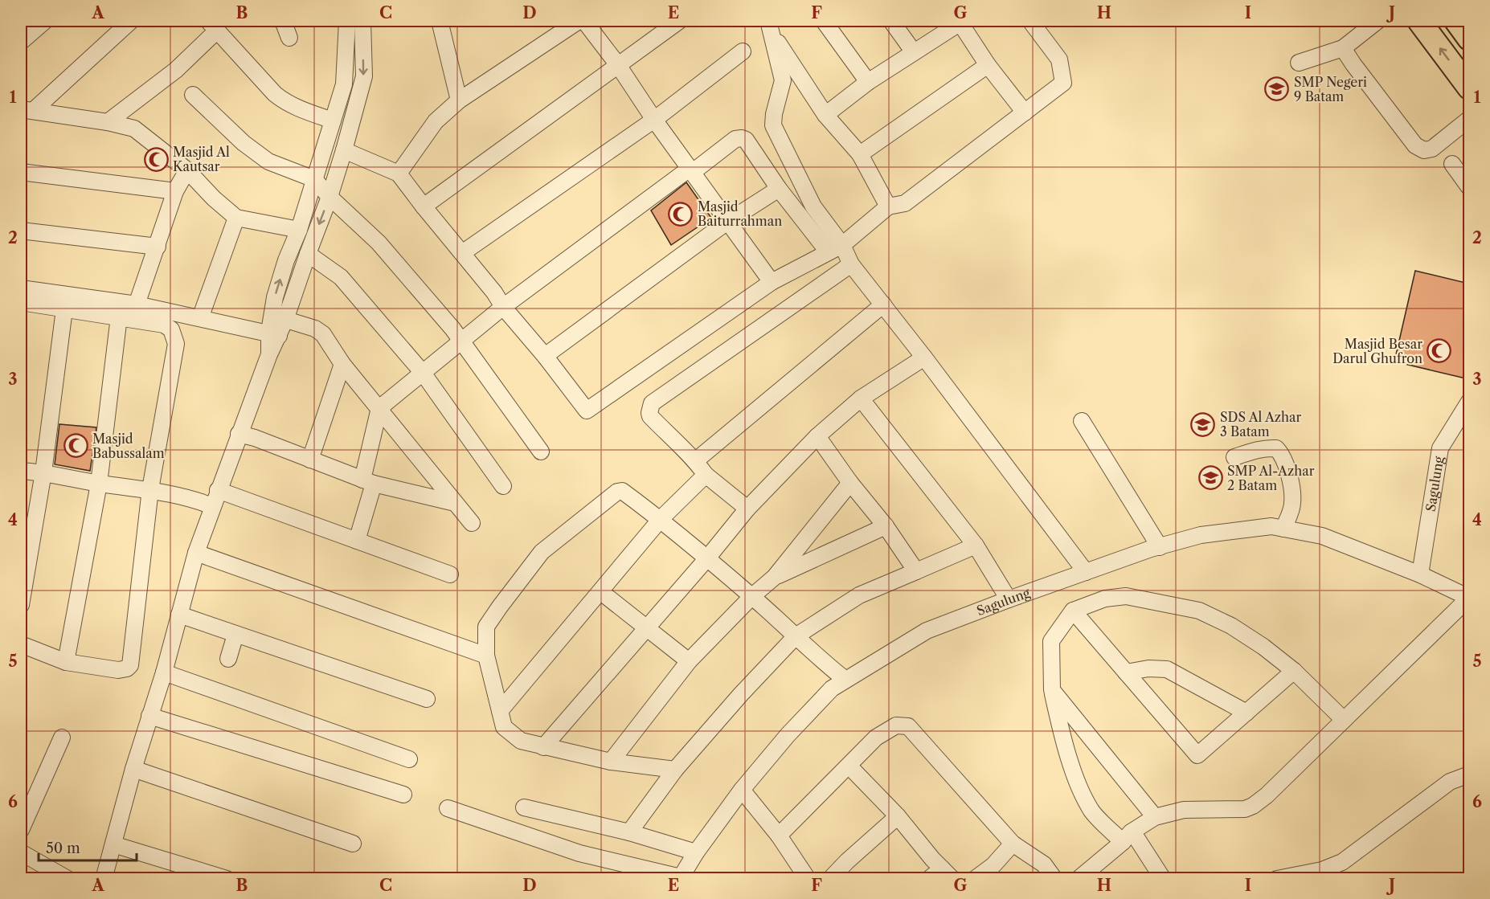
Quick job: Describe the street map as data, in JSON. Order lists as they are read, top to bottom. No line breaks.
{"streets":{"street":["Sagulung"]},"places":{"school or university":["SMP Negeri 9 Batam","SDS Al Azhar 3 Batam","SMP Al-Azhar 2 Batam"],"mosque":["Masjid Al Kautsar","Masjid Baiturrahman","Masjid Besar Darul Ghufron","Masjid Babussalam"]},"scale_bar":"50 m","grid":{"columns":["A","B","C","D","E","F","G","H","I","J"],"rows":["1","2","3","4","5","6"]}}
